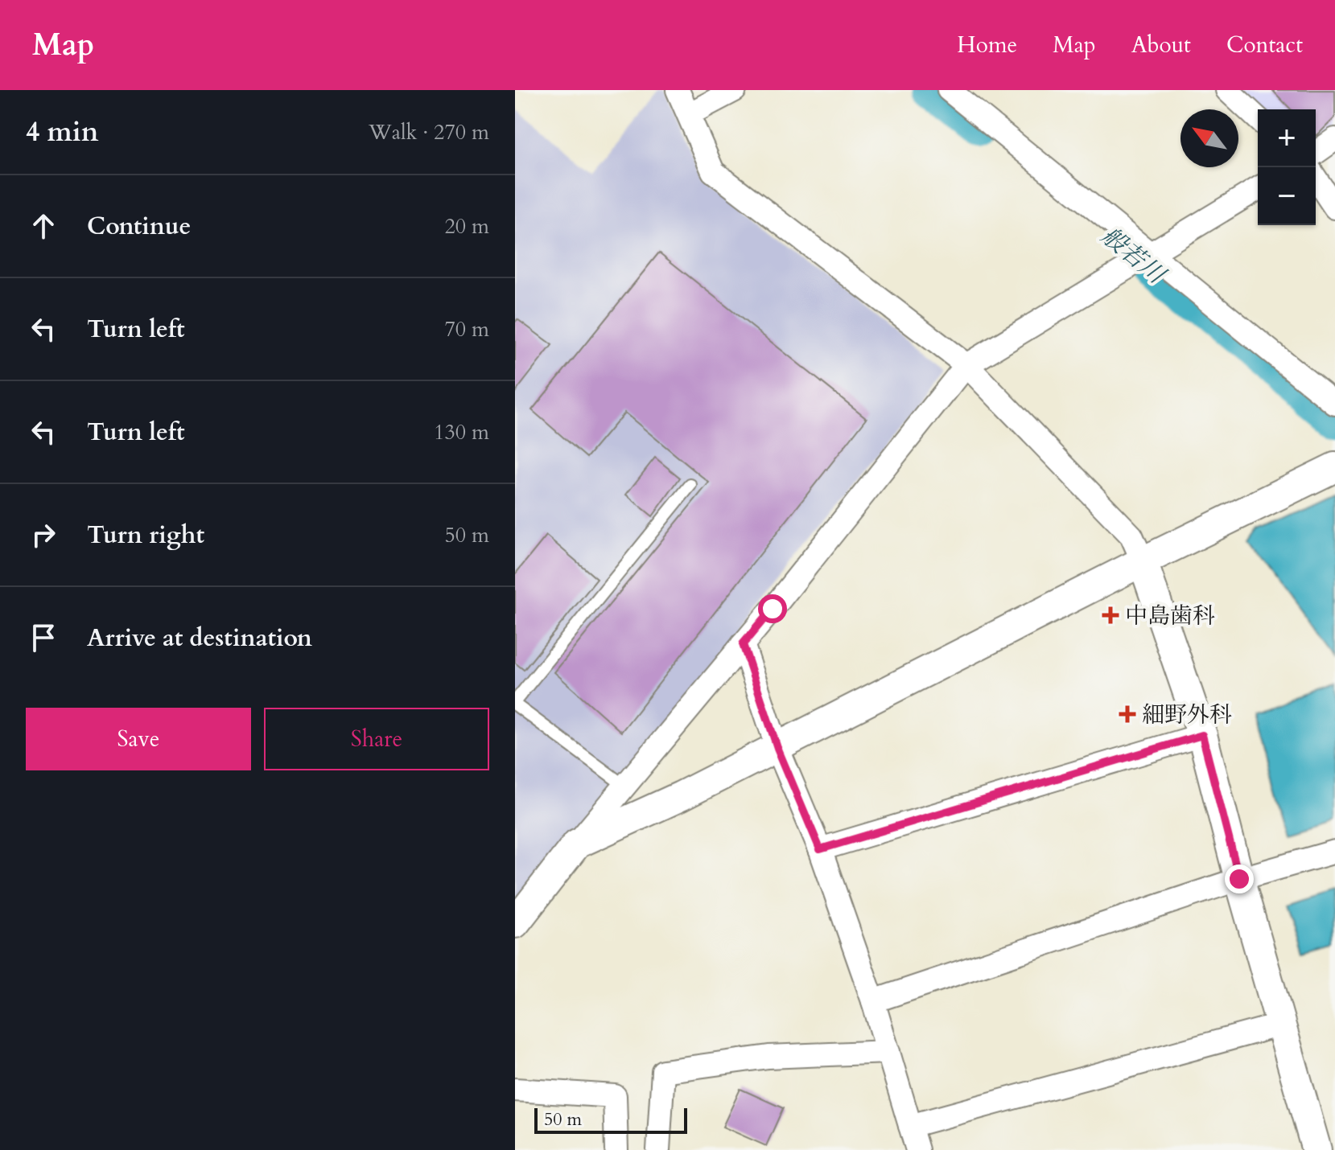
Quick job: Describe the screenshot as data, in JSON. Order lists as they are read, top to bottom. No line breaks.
{"water":["般若川"],"places":{"health":["中島歯科","細野外科"]},"scale_bar":"50 m","north":"top left","page":{"header":"Map","nav":["Home","Map","About","Contact"],"heading":["4 min","Walk · 270 m"],"map_buttons":["+","−"],"list":[["Continue","20 m"],["Turn left","70 m"],["Turn left","130 m"],["Turn right","50 m"],"Arrive at destination"],"buttons":["Save","Share"],"scale":"50 m"}}
